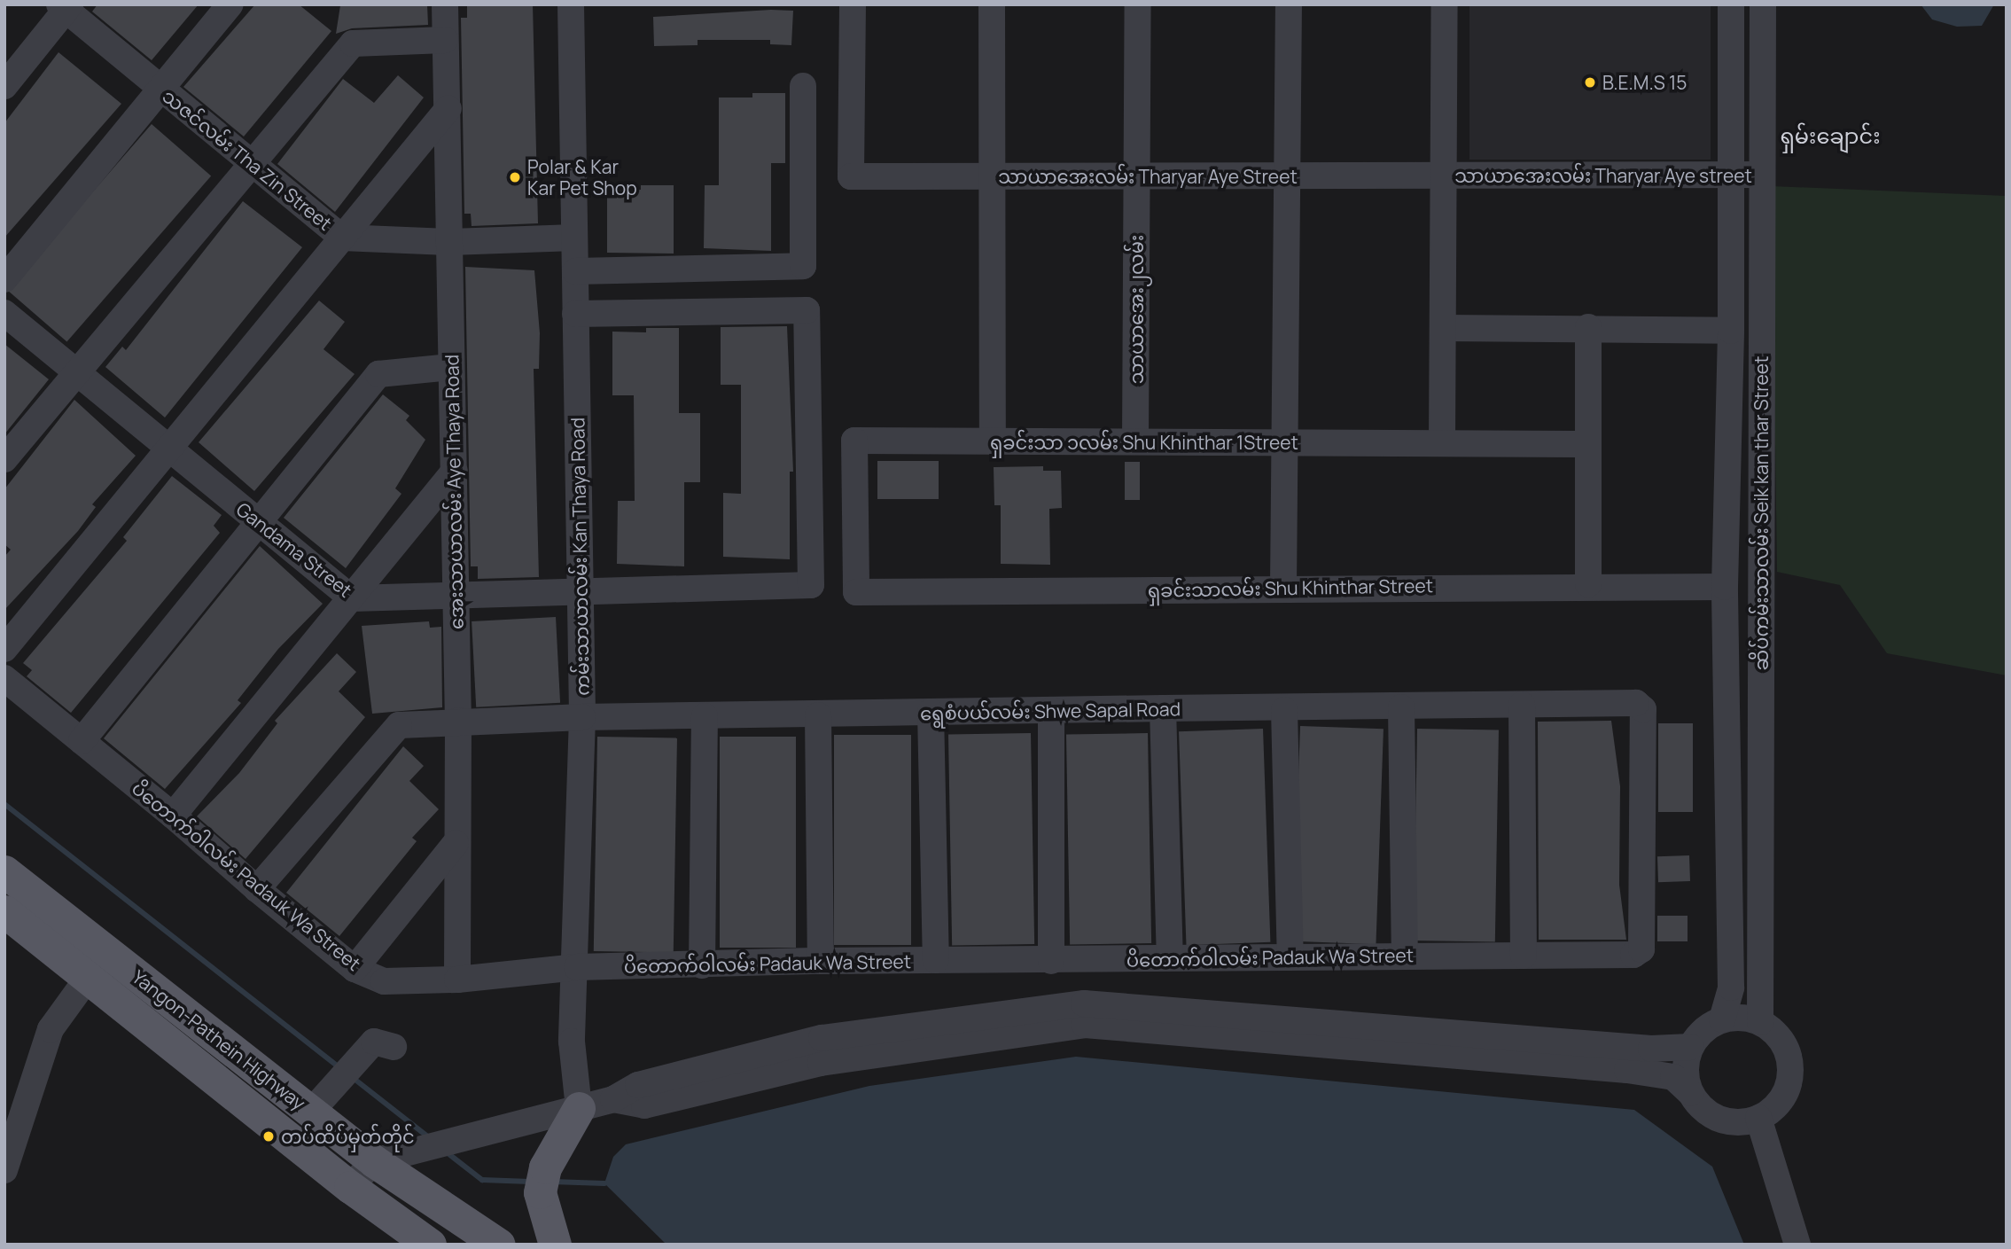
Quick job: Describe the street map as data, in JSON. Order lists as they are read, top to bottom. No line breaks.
{"streets":{"main road":["Yangon-Pathein Highway"],"street":["သဇင်လမ်း Tha Zin Street","သာယာအေးလမ်း Tharyar Aye street","သာယာအေးလမ်း Tharyar Aye Street","သာယာအေး၂လမ်း","ရှခင်းသာ ၁လမ်း Shu Khinthar 1Street","အေးသာယာလမ်း Aye Thaya Road","ဆိပ်ကမ်းသာလမ်း Seik kan thar Street","Gandama Street","ကမ်းသာယာလမ်း Kan Thaya Road","ရှခင်းသာလမ်း Shu Khinthar Street","ရွေစံပယ်လမ်း Shwe Sapal Road","ပိတောက်ဝါလမ်း Padauk Wa Street"]},"crossings":[["သဇင်လမ်း Tha Zin Street","အေးသာယာလမ်း Aye Thaya Road"],["သဇင်လမ်း Tha Zin Street","ကမ်းသာယာလမ်း Kan Thaya Road"],["သာယာအေးလမ်း Tharyar Aye street","သာယာအေးလမ်း Tharyar Aye Street"],["သာယာအေးလမ်း Tharyar Aye street","ဆိပ်ကမ်းသာလမ်း Seik kan thar Street"],["သာယာအေးလမ်း Tharyar Aye Street","သာယာအေး၂လမ်း"],["သာယာအေး၂လမ်း","ရှခင်းသာ ၁လမ်း Shu Khinthar 1Street"],["ရှခင်းသာ ၁လမ်း Shu Khinthar 1Street","ရှခင်းသာလမ်း Shu Khinthar Street"],["အေးသာယာလမ်း Aye Thaya Road","Gandama Street"],["အေးသာယာလမ်း Aye Thaya Road","ရွေစံပယ်လမ်း Shwe Sapal Road"],["အေးသာယာလမ်း Aye Thaya Road","ပိတောက်ဝါလမ်း Padauk Wa Street"],["ဆိပ်ကမ်းသာလမ်း Seik kan thar Street","ရှခင်းသာလမ်း Shu Khinthar Street"],["Gandama Street","ကမ်းသာယာလမ်း Kan Thaya Road"],["ကမ်းသာယာလမ်း Kan Thaya Road","ရွေစံပယ်လမ်း Shwe Sapal Road"],["ကမ်းသာယာလမ်း Kan Thaya Road","ပိတောက်ဝါလမ်း Padauk Wa Street"],["ရွေစံပယ်လမ်း Shwe Sapal Road","ပိတောက်ဝါလမ်း Padauk Wa Street"]],"districts":["ရှမ်းချောင်း"],"places":["B.E.M.S 15","Polar & Kar Kar Pet Shop","တပ်ထိပ်မှတ်တိုင်"]}
